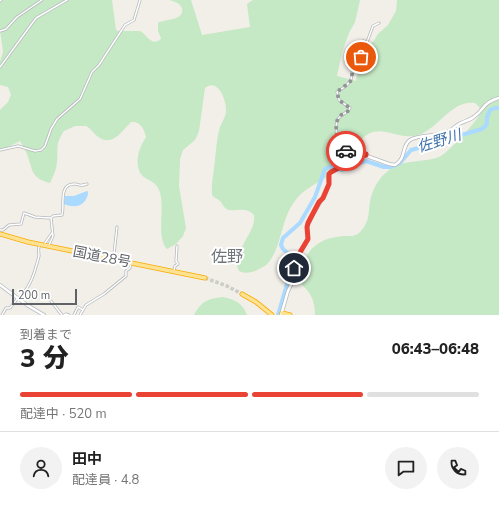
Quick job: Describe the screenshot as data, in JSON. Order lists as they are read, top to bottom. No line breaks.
{"streets":{"highway":["国道28号"]},"districts":["佐野"],"water":["佐野川"],"scale_bar":"200 m","page":{"scale":"200 m","heading":["3 分","到着まで","06:43–06:48"],"panel":["田中","配達員 · 4.8"],"bar":"配達中 · 520 m"}}
